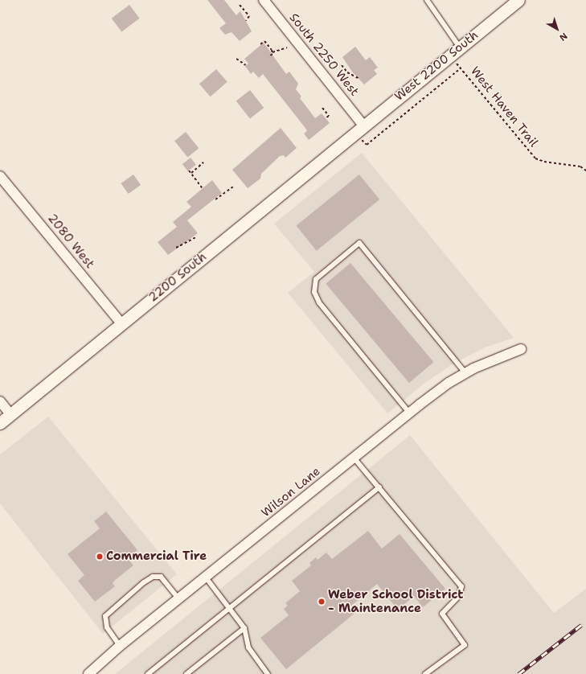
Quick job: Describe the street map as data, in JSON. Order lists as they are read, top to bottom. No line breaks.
{"streets":{"street":["South 2250 West","West 2200 South","2080 West","2200 South","Wilson Lane"],"path":["West Haven Trail"]},"crossings":[["South 2250 West","West 2200 South"],["South 2250 West","West Haven Trail"],["South 2250 West","2200 South"],["West 2200 South","West Haven Trail"],["West 2200 South","2200 South"],["West Haven Trail","2200 South"],["2080 West","2200 South"]],"places":["Commercial Tire","Weber School District - Maintenance"],"north":"bottom right"}
